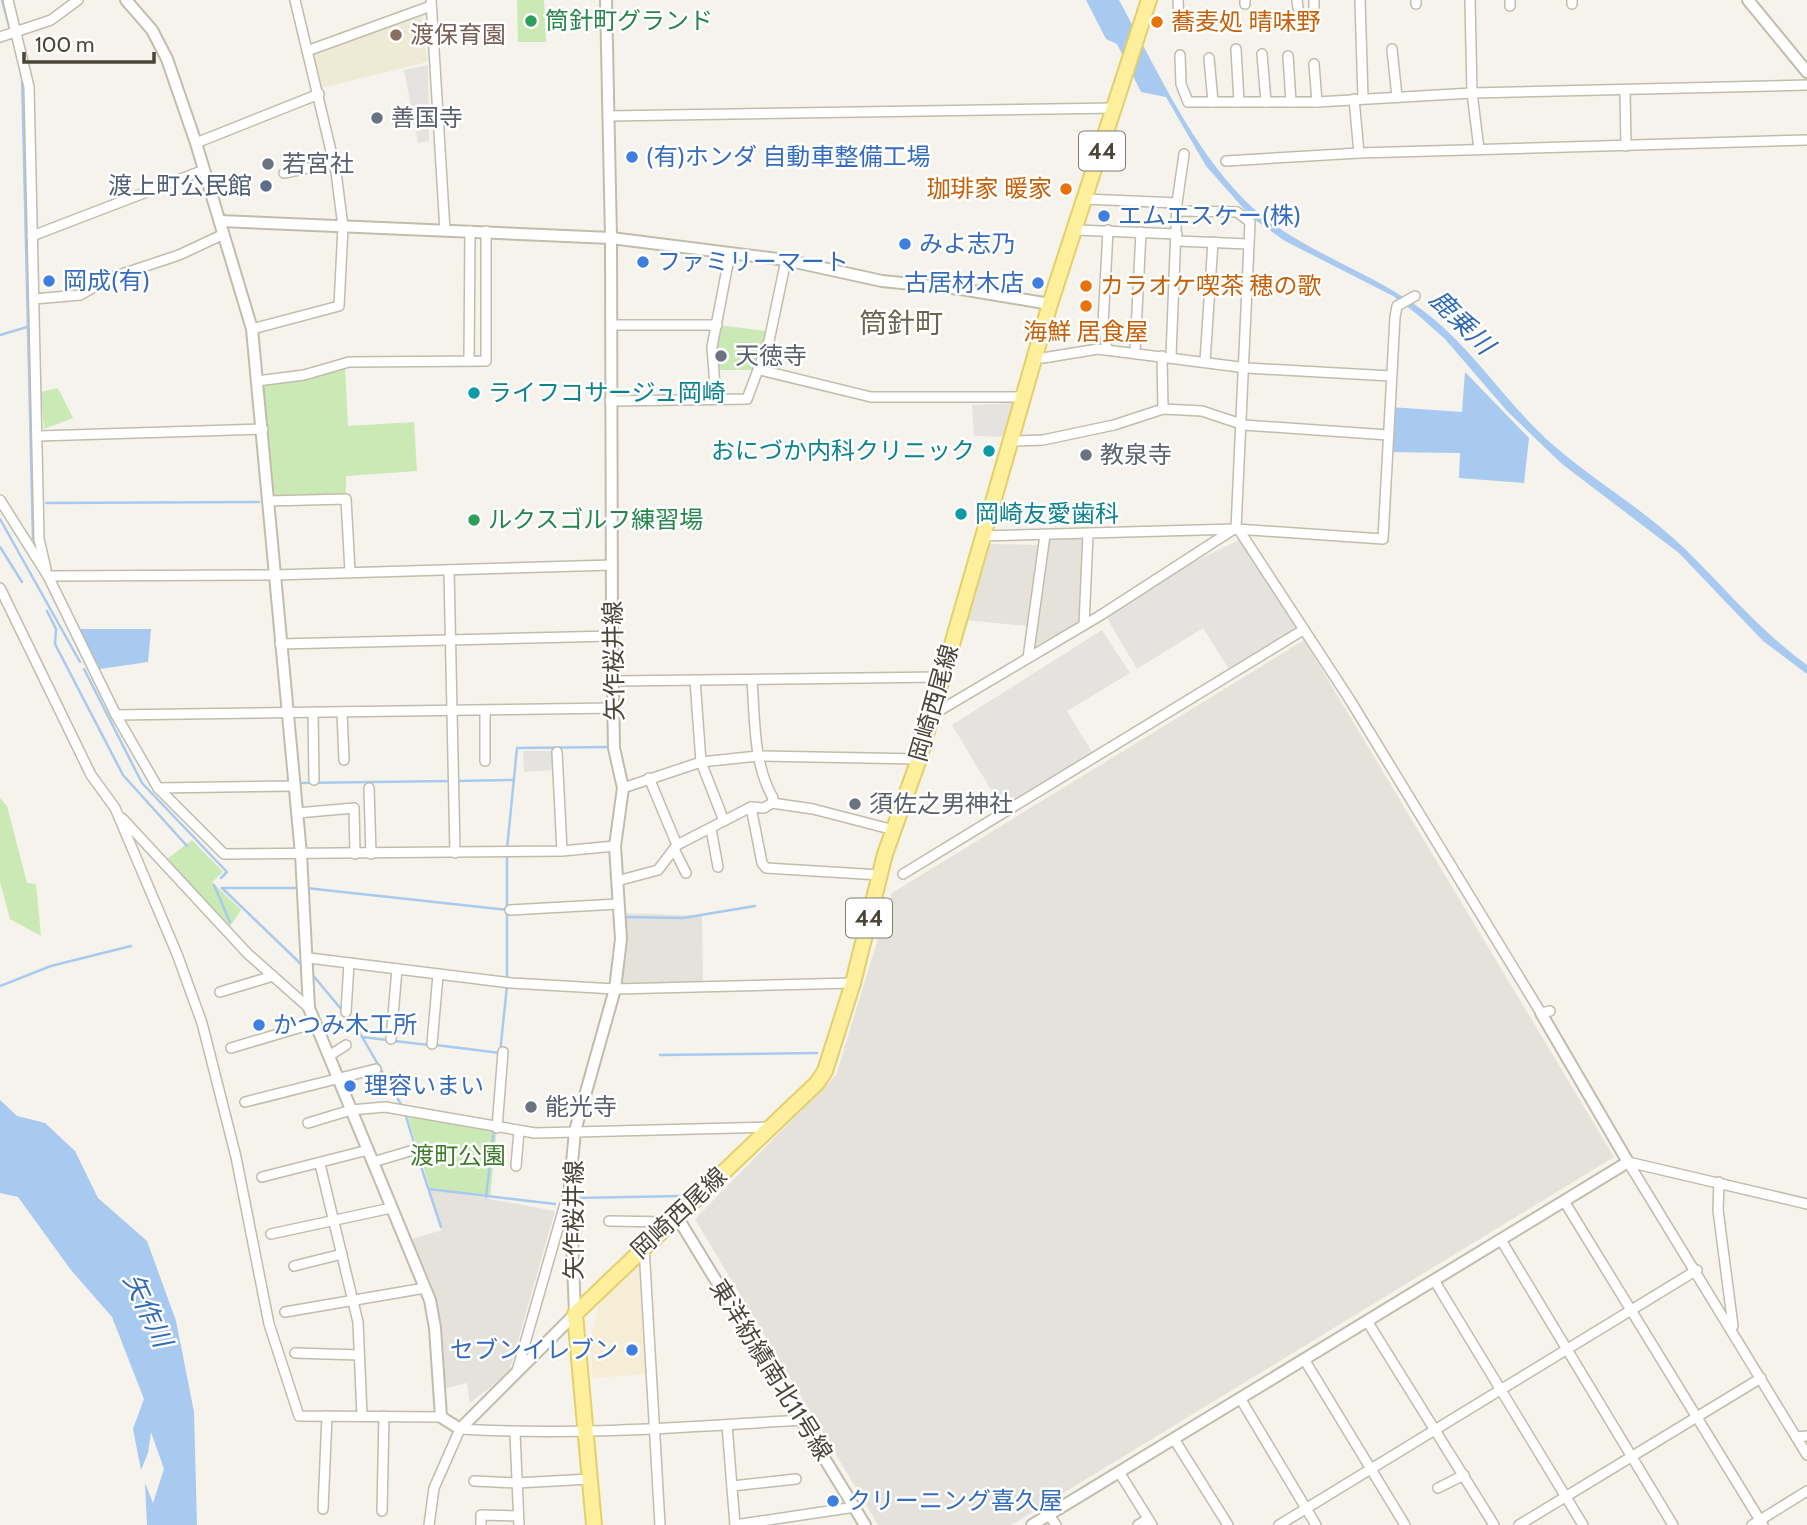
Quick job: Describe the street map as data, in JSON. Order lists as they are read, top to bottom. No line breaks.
{"streets":{"main road":["44","岡崎西尾線"],"street":["矢作桜井線","東洋紡績南北11号線"]},"crossings":[["矢作桜井線","岡崎西尾線"],["岡崎西尾線","東洋紡績南北11号線"]],"districts":["筒針町"],"water":["鹿乗川","矢作川"],"parks":["渡町公園"],"places":["筒針町グランド","蕎麦処 晴味野","渡保育園","善国寺","(有)ホンダ 自動車整備工場","若宮社","渡上町公民館","珈琲家 暖家","エムエスケー(株)","みよ志乃","ファミリーマート","岡成(有)","古居材木店","カラオケ喫茶 穂の歌","海鮮 居食屋","天徳寺","ライフコサージュ岡崎","おにづか内科クリニック","教泉寺","岡崎友愛歯科","ルクスゴルフ練習場","須佐之男神社","かつみ木工所","理容いまい","能光寺","セブンイレブン","クリーニング喜久屋"],"scale_bar":"100 m"}
